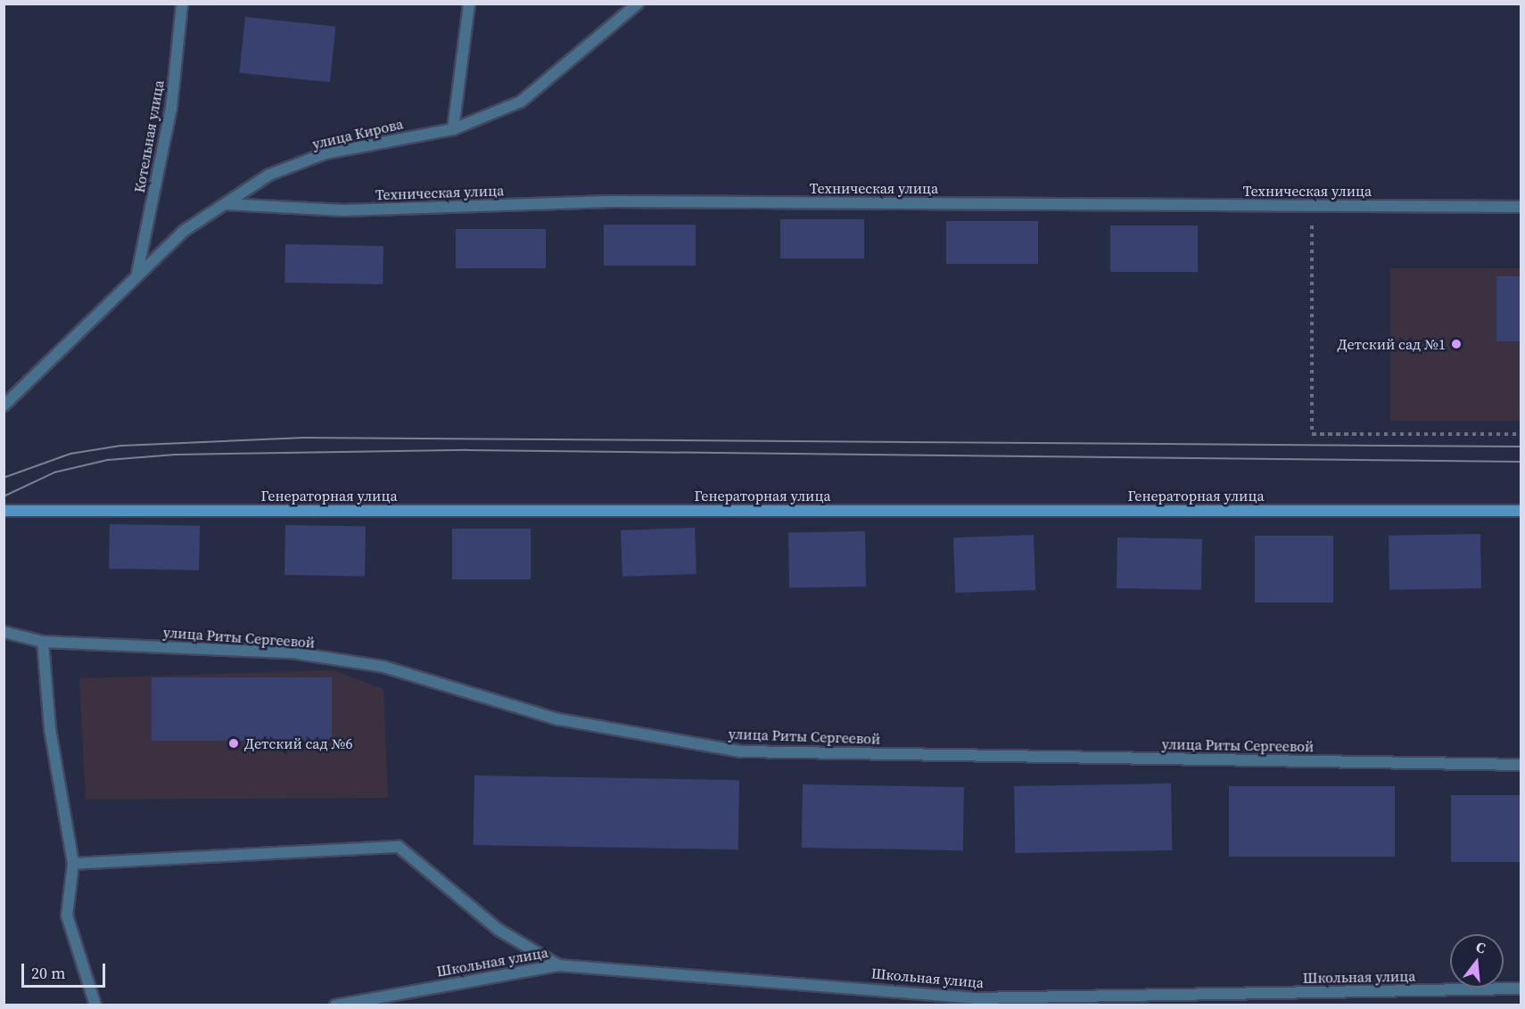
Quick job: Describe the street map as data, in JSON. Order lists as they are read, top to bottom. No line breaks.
{"streets":{"main road":["Генераторная улица"],"street":["улица Кирова","Котельная улица","Техническая улица","улица Риты Сергеевой","Школьная улица"]},"crossings":[["улица Кирова","Котельная улица"],["улица Кирова","Техническая улица"]],"places":["Детский сад №1","Детский сад №6"],"scale_bar":"20 m","north":"top"}
